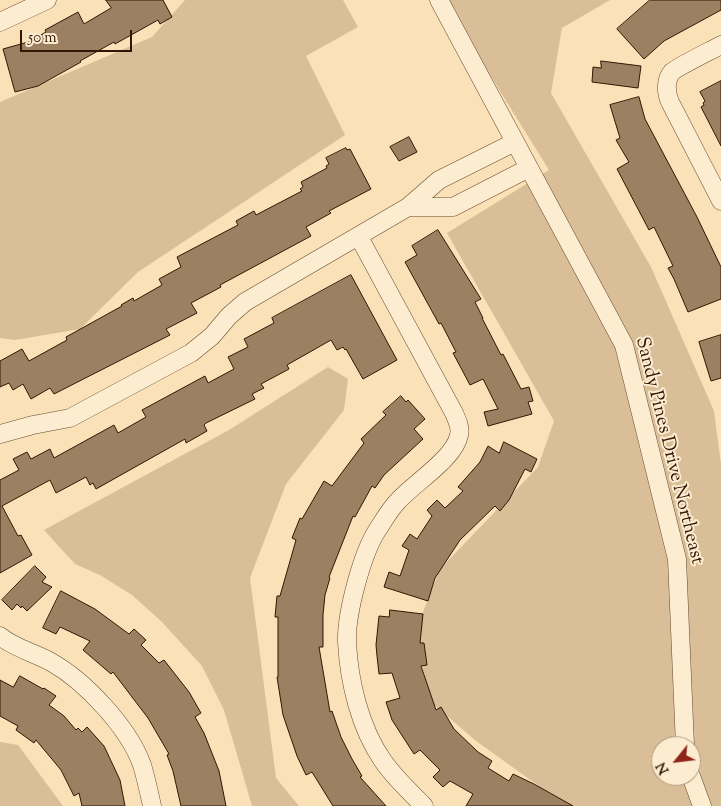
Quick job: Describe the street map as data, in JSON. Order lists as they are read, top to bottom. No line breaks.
{"streets":{"street":["Sandy Pines Drive Northeast"]},"scale_bar":"50 m","north":"bottom left"}
